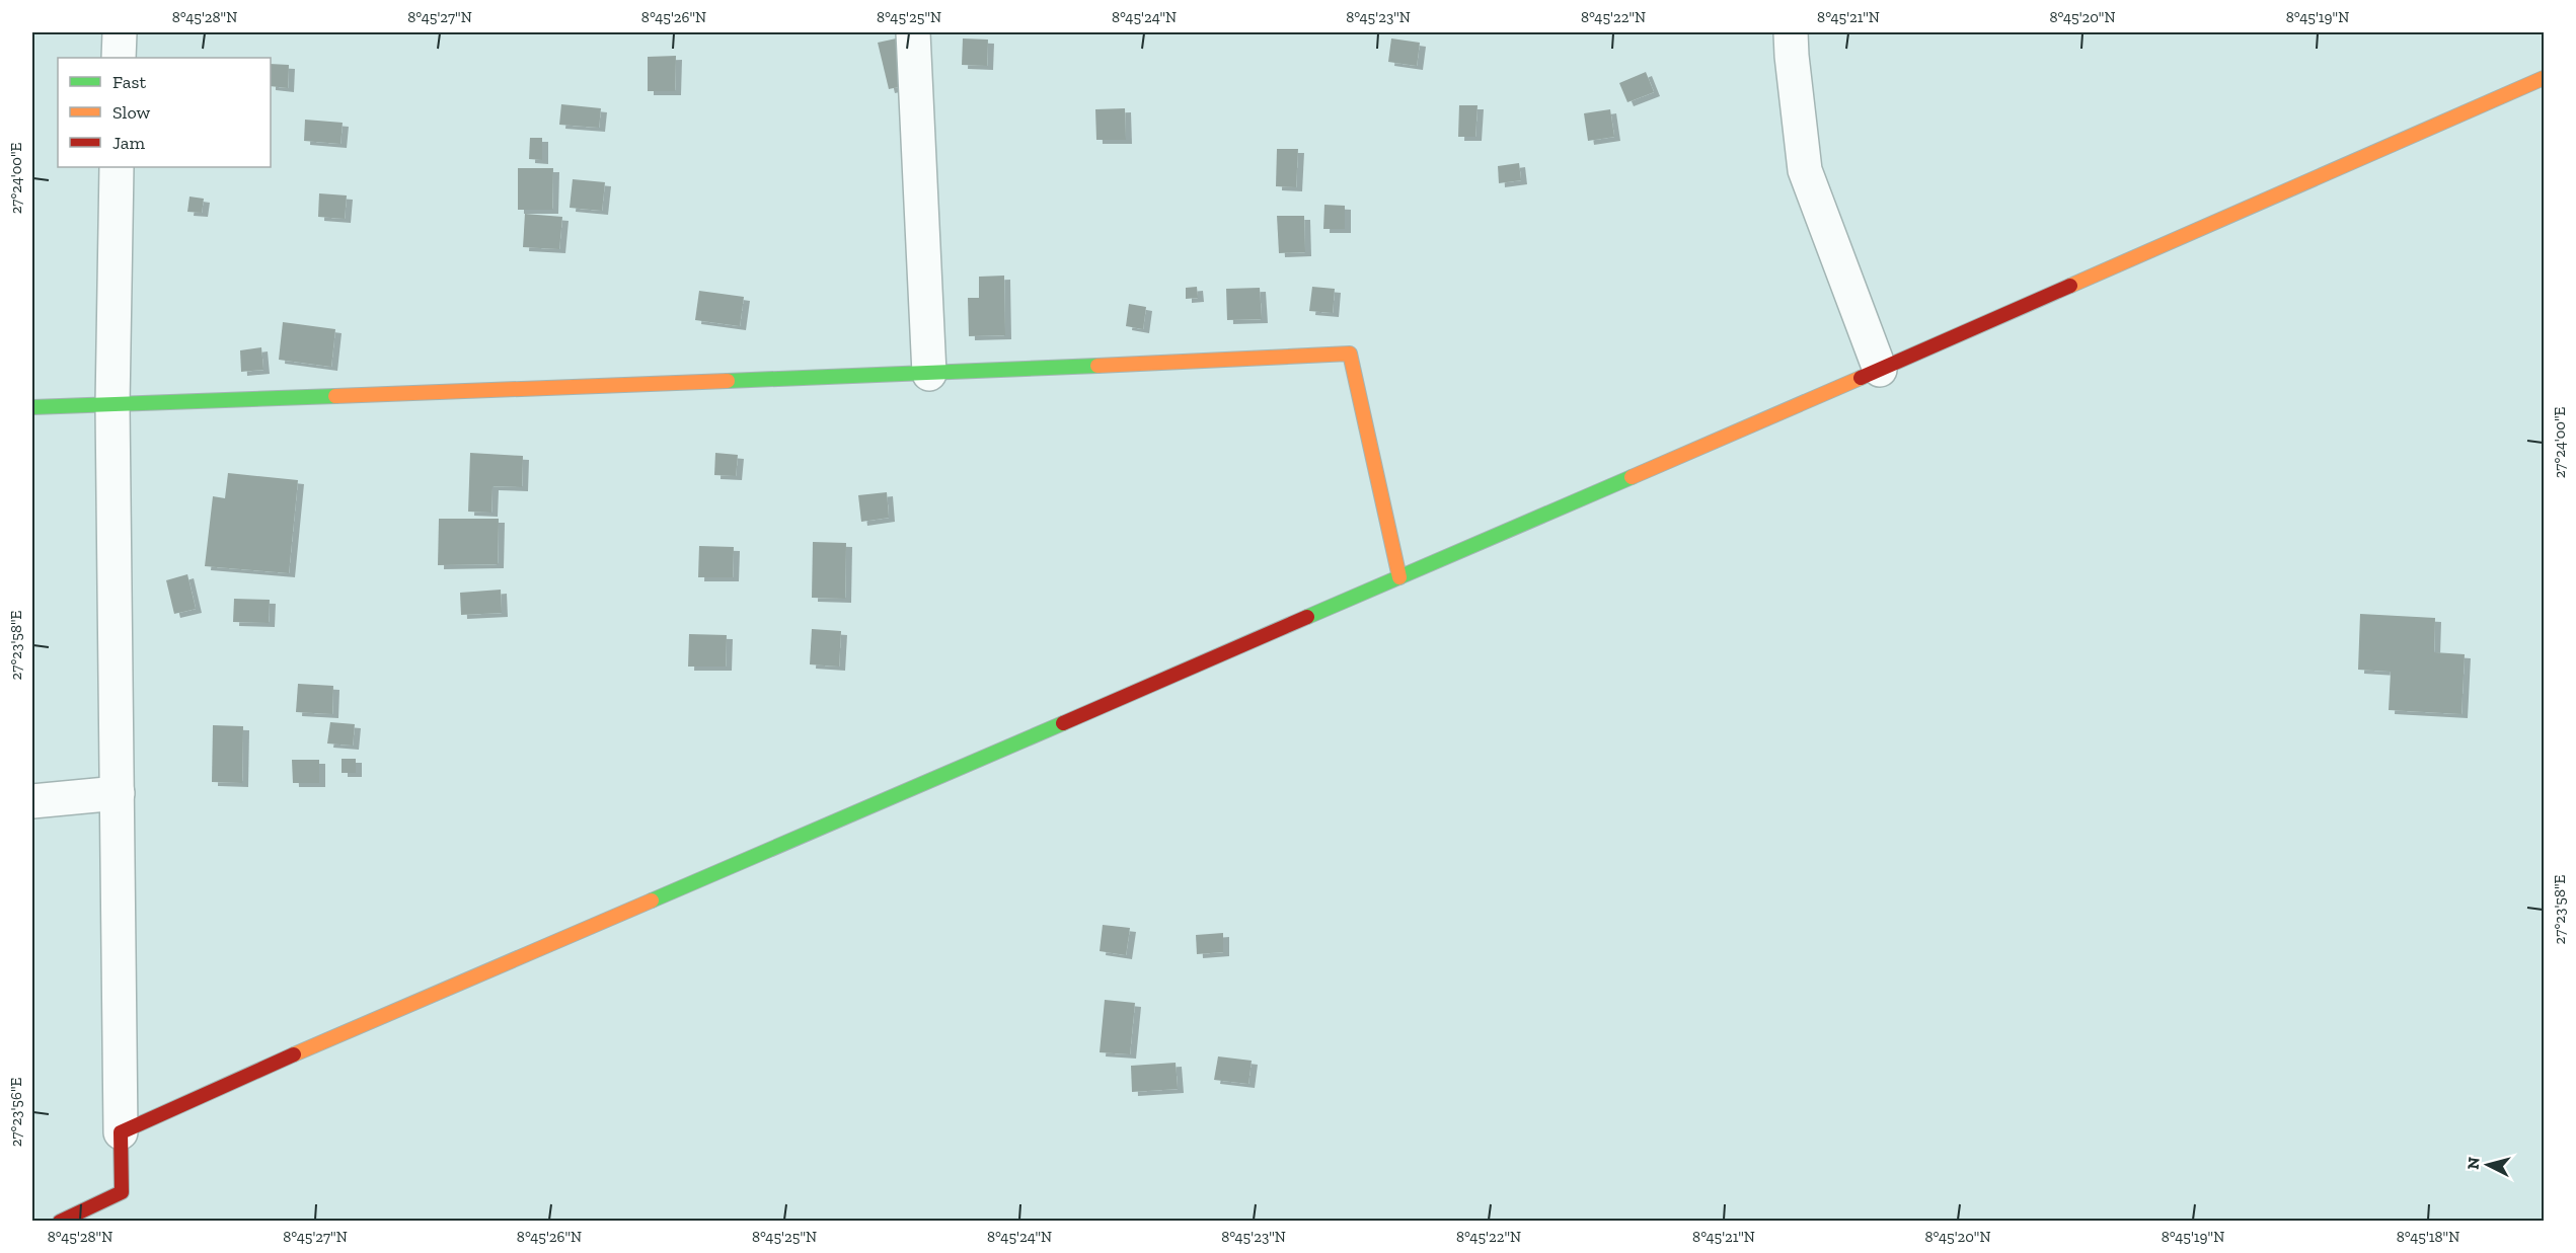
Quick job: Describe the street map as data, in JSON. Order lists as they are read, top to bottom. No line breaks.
{"legend":["Fast","Slow","Jam"],"north":"left","coordinates":["8°45'28\"N","8°45'27\"N","8°45'26\"N","8°45'25\"N","8°45'24\"N","8°45'23\"N","8°45'22\"N","8°45'21\"N","8°45'20\"N","8°45'19\"N","27°24'00\"E","27°23'58\"E","27°23'56\"E","8°45'18\"N"]}
